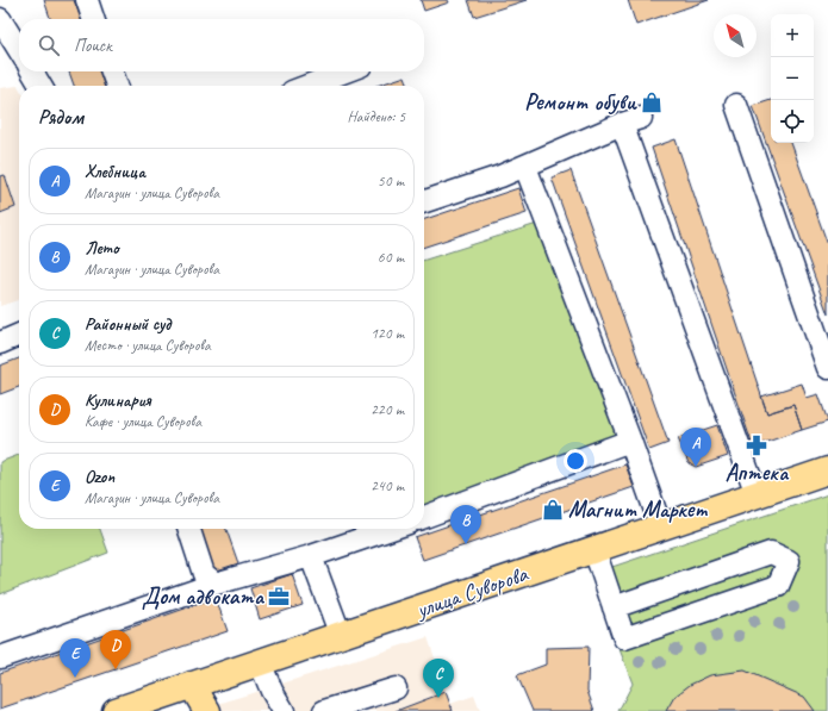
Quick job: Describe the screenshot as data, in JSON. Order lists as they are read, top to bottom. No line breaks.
{"streets":{"main road":["улица Суворова"]},"places":{"shop":["Ремонт обуви","Магнит Маркет"],"pharmacy":["Аптека"],"office":["Дом адвоката"]},"north":"top left","page":{"map_buttons":["+","−"],"search":"Поиск","heading":["Рядом","Найдено: 5"],"list":[{"mark":"A","name":"Хлебница","note":"Магазин · улица Суворова","value":"50 m"},{"mark":"B","name":"Лето","note":"Магазин · улица Суворова","value":"60 m"},{"mark":"C","name":"Районный суд","note":"Место · улица Суворова","value":"120 m"},{"mark":"D","name":"Кулинария","note":"Кафе · улица Суворова","value":"220 m"},{"mark":"E","name":"Ozon","note":"Магазин · улица Суворова","value":"240 m"}],"pins":["A","B","D","E","C"]}}
